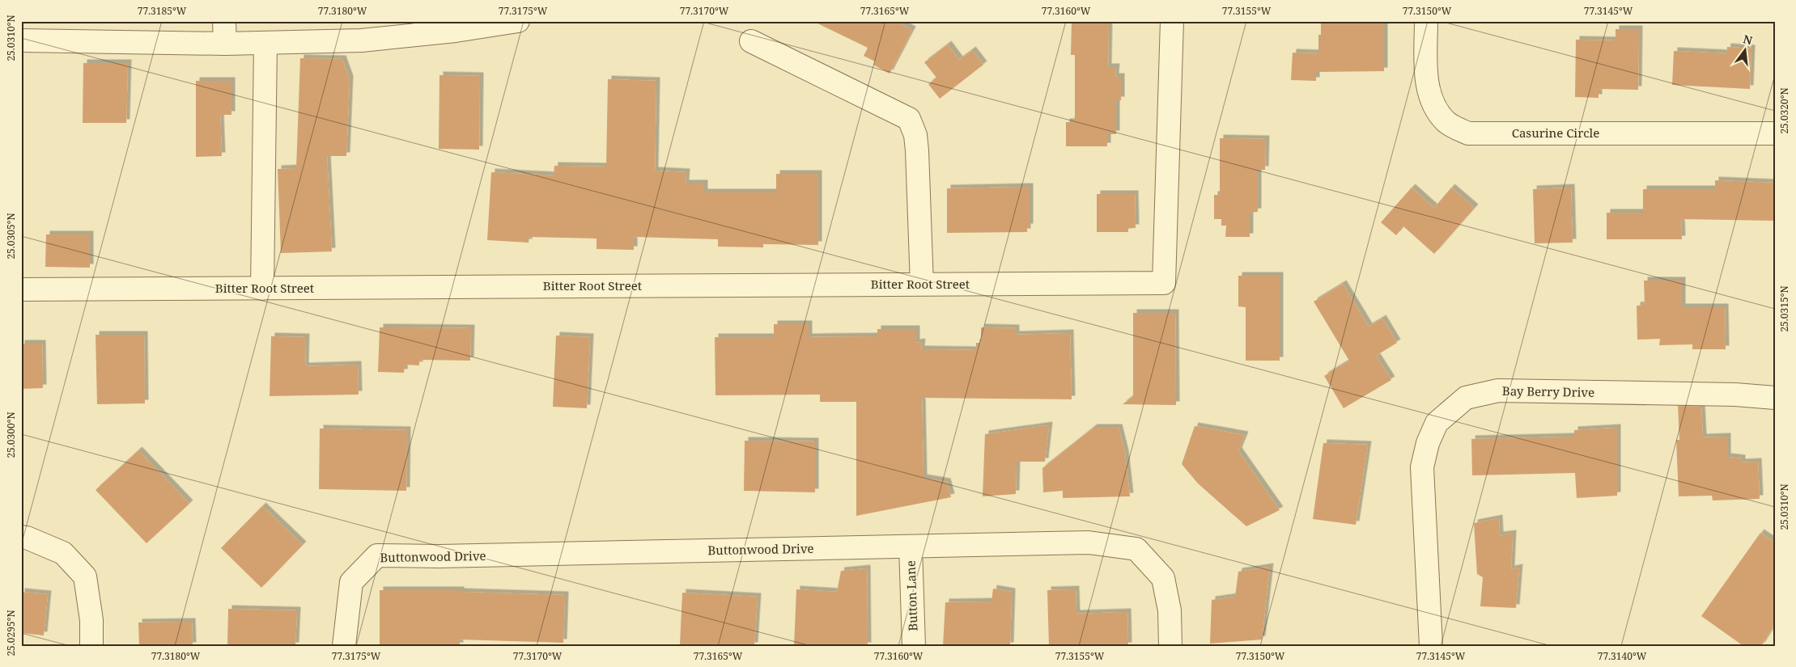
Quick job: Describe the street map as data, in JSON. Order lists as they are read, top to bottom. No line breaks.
{"streets":{"street":["Casurine Circle","Bitter Root Street","Bay Berry Drive","Buttonwood Drive","Button Lane"]},"crossings":[["Buttonwood Drive","Button Lane"]],"north":"top","coordinates":["77.3185°W","77.3180°W","77.3175°W","77.3170°W","77.3165°W","77.3160°W","77.3155°W","77.3150°W","77.3145°W","25.0310°N","25.0320°N","25.0305°N","25.0315°N","25.0300°N","25.0295°N","77.3140°W"]}
